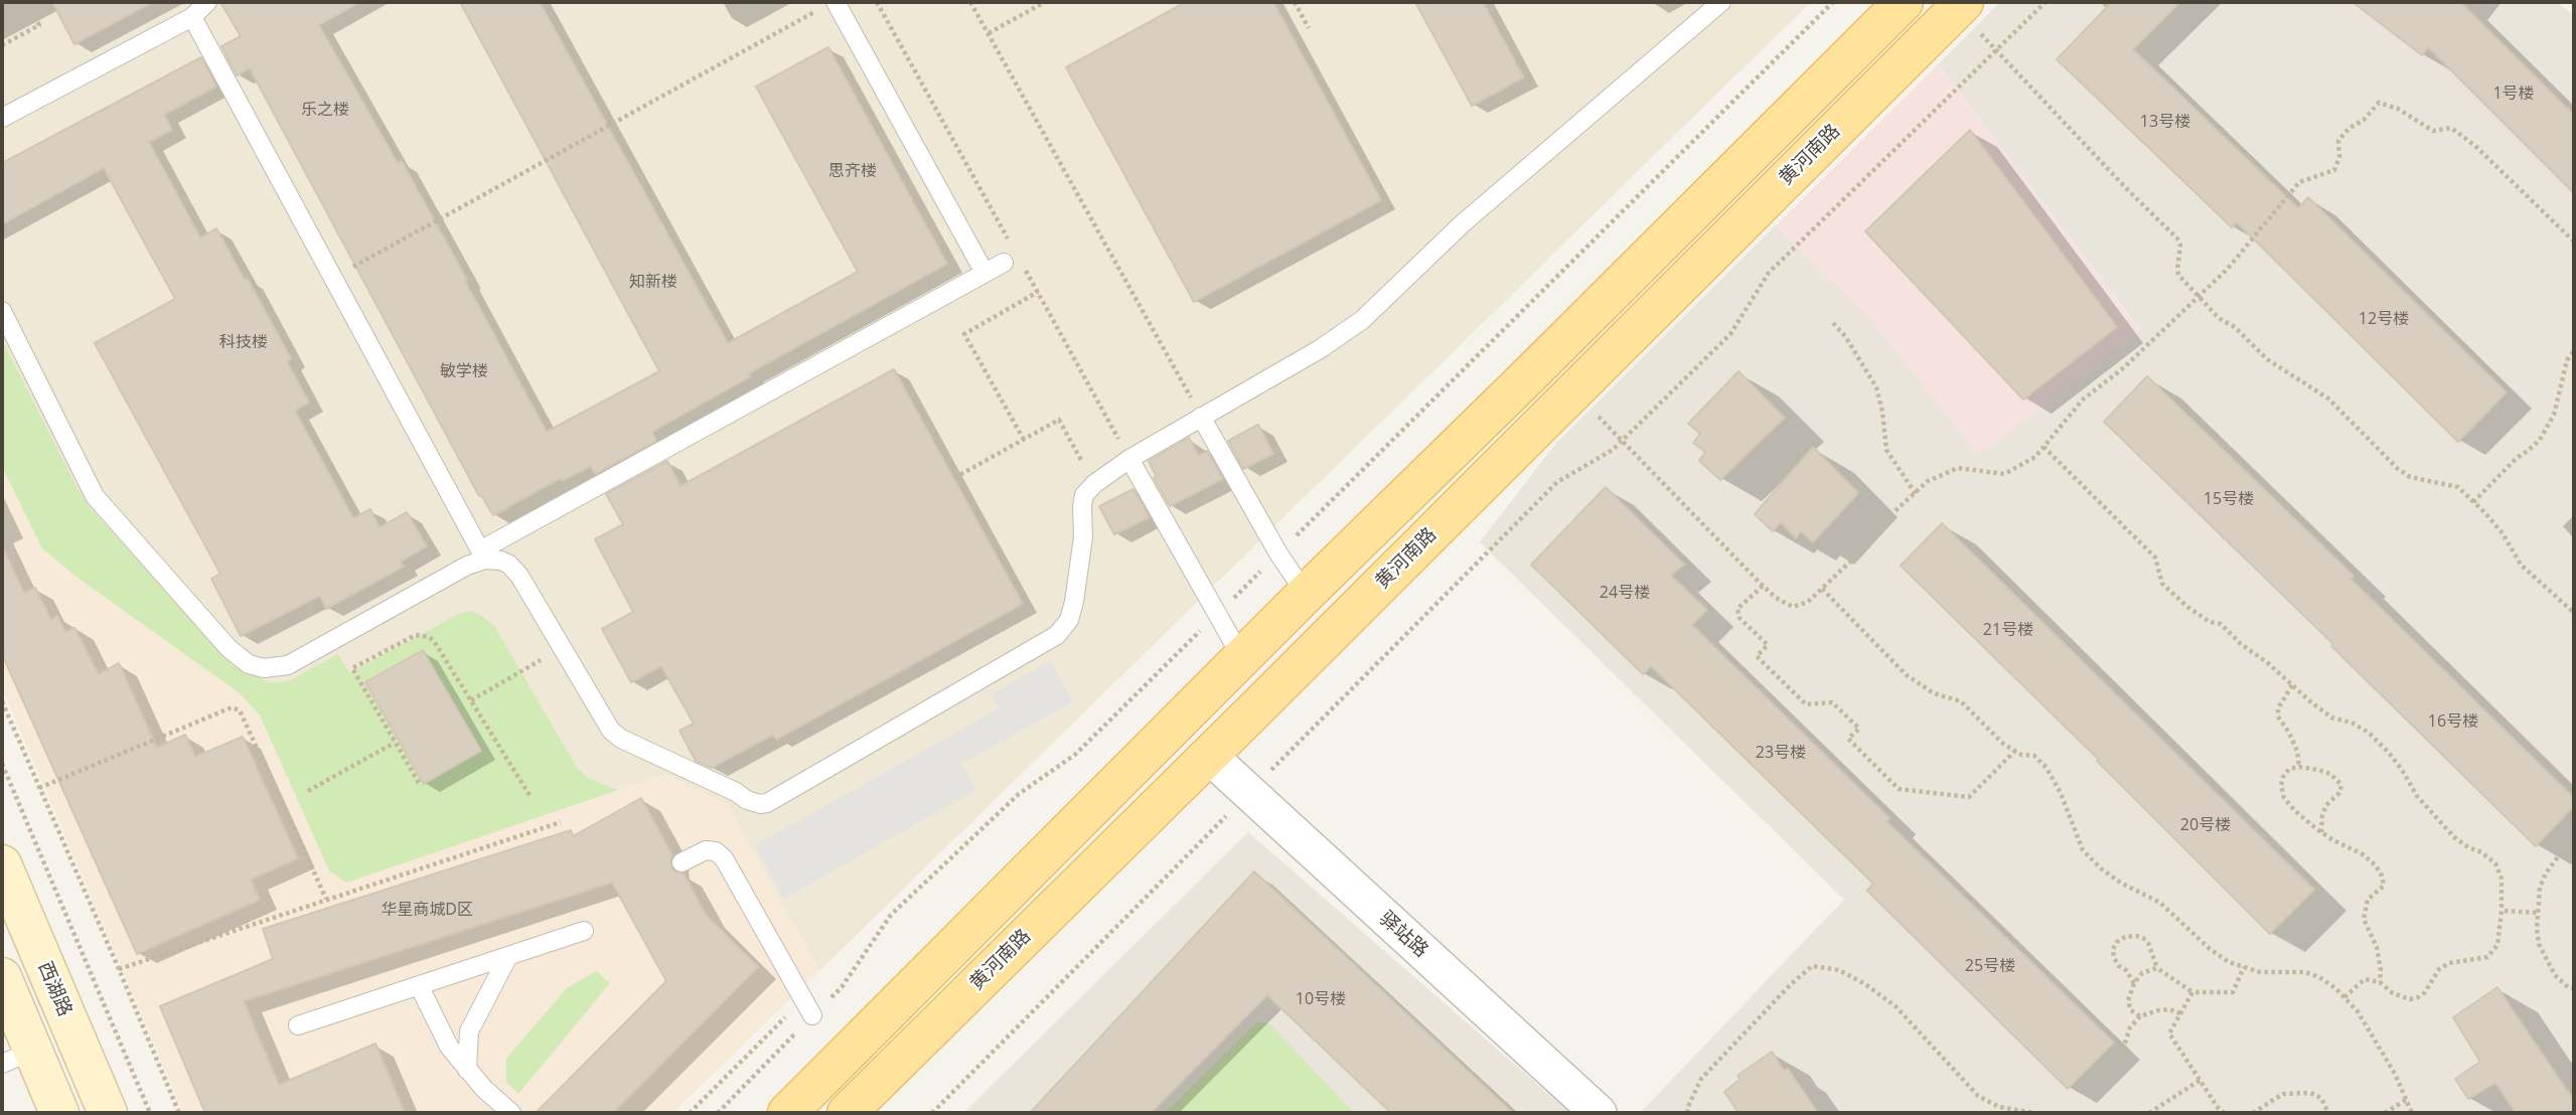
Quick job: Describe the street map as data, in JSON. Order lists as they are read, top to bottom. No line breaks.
{"streets":{"main road":["黄河南路","西湖路"],"street":["驿站路"]},"crossings":[["黄河南路","驿站路"]],"house_numbers":["1号楼","乐之楼","13号楼","思齐楼","知新楼","12号楼","科技楼","敏学楼","15号楼","24号楼","21号楼","16号楼","23号楼","20号楼","华星商城D区","25号楼","10号楼"]}
